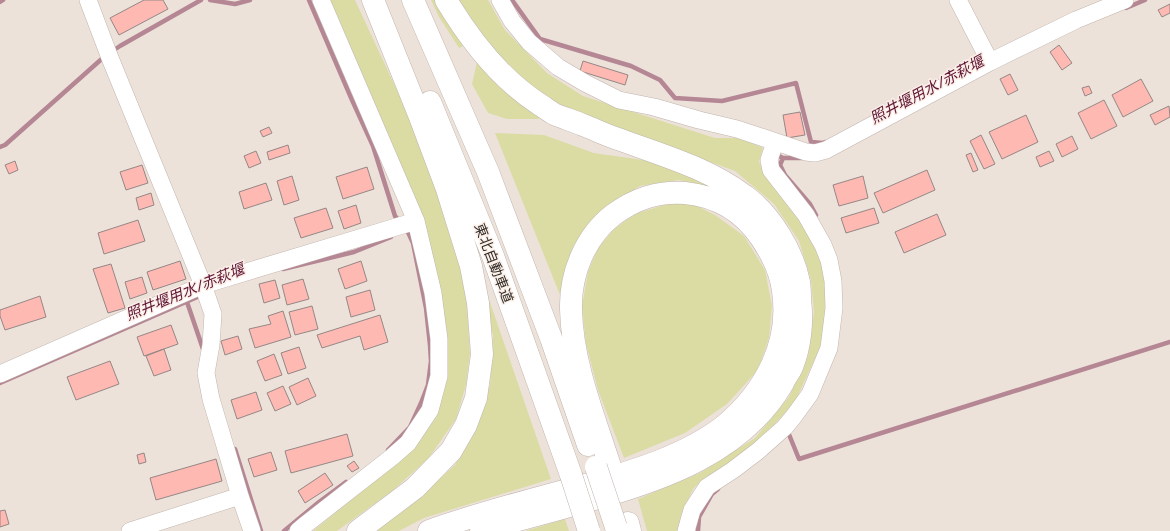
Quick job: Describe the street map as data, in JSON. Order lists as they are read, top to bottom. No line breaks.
{"streets":{"highway":["東北自動車道"]},"water":["照井堰用水/赤萩堰"]}
